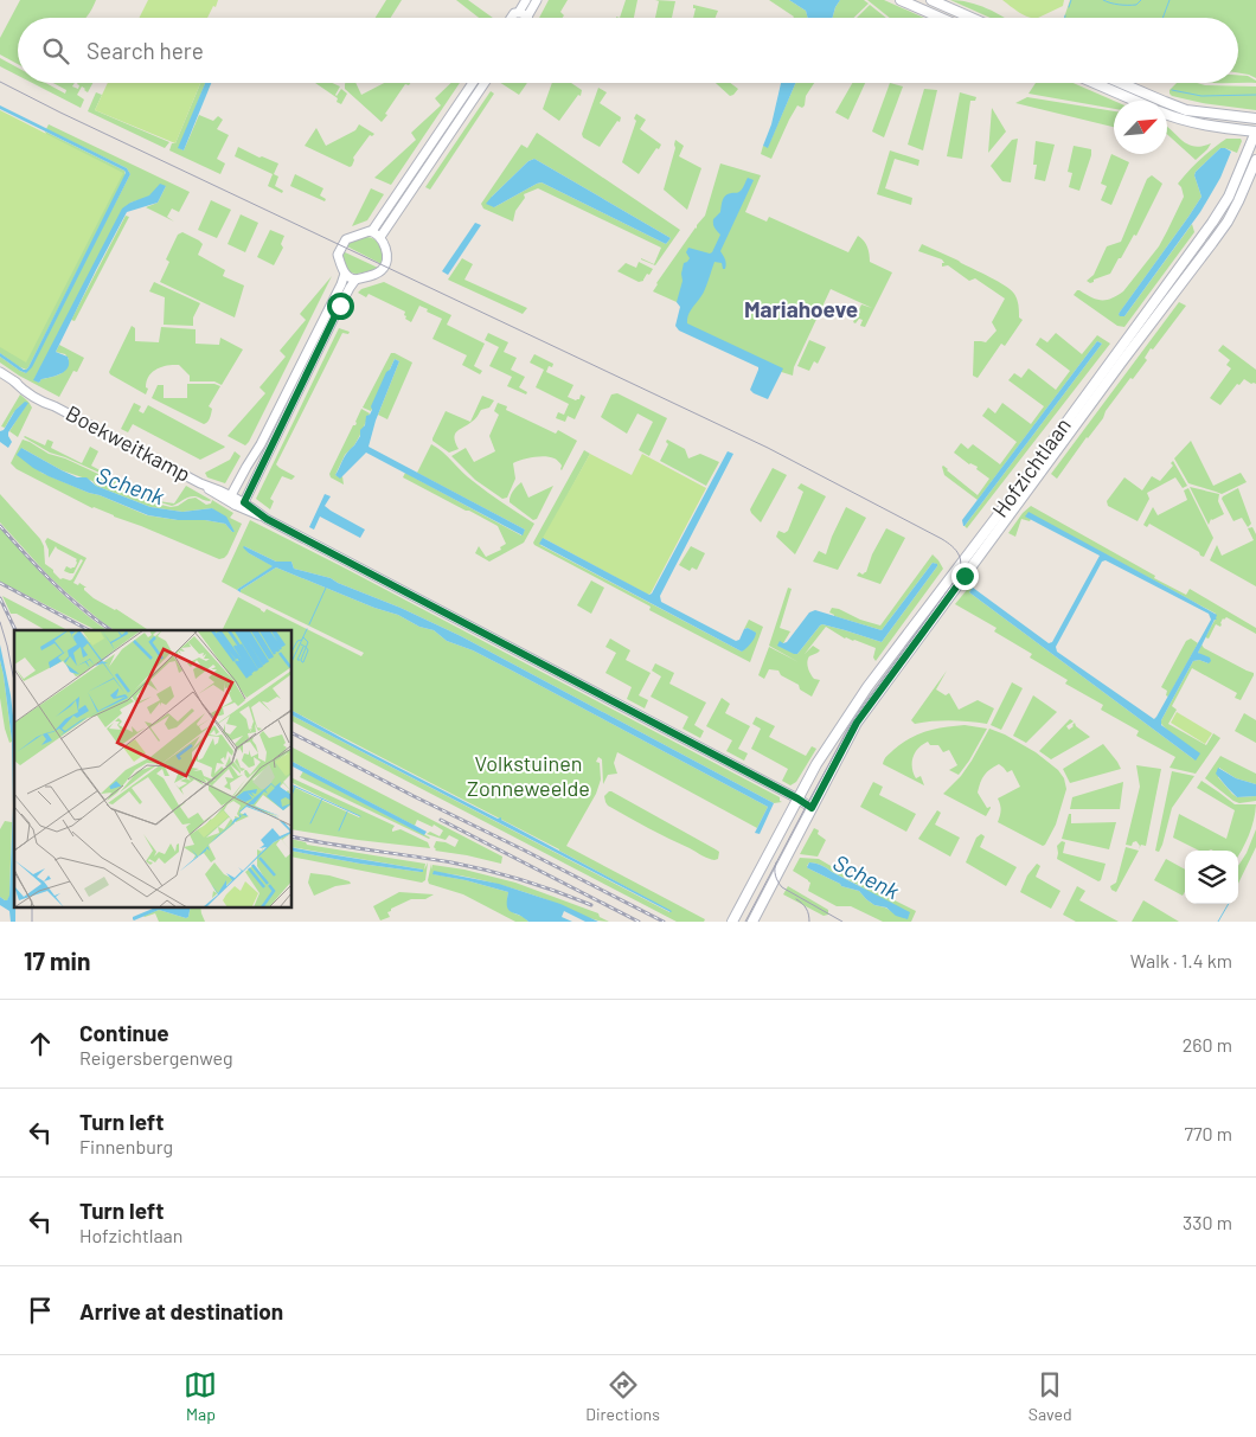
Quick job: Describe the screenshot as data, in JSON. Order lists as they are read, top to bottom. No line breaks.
{"streets":{"main road":["Hofzichtlaan"],"street":["Boekweitkamp"]},"districts":["Mariahoeve"],"water":["Schenk"],"parks":["Volkstuinen Zonneweelde"],"north":"top right","page":{"search":"Search here","heading":["17 min","Walk · 1.4 km"],"list":[["Continue","Reigersbergenweg","260 m"],["Turn left","Finnenburg","770 m"],["Turn left","Hofzichtlaan","330 m"],"Arrive at destination"],"nav":["Map","Directions","Saved"]}}
